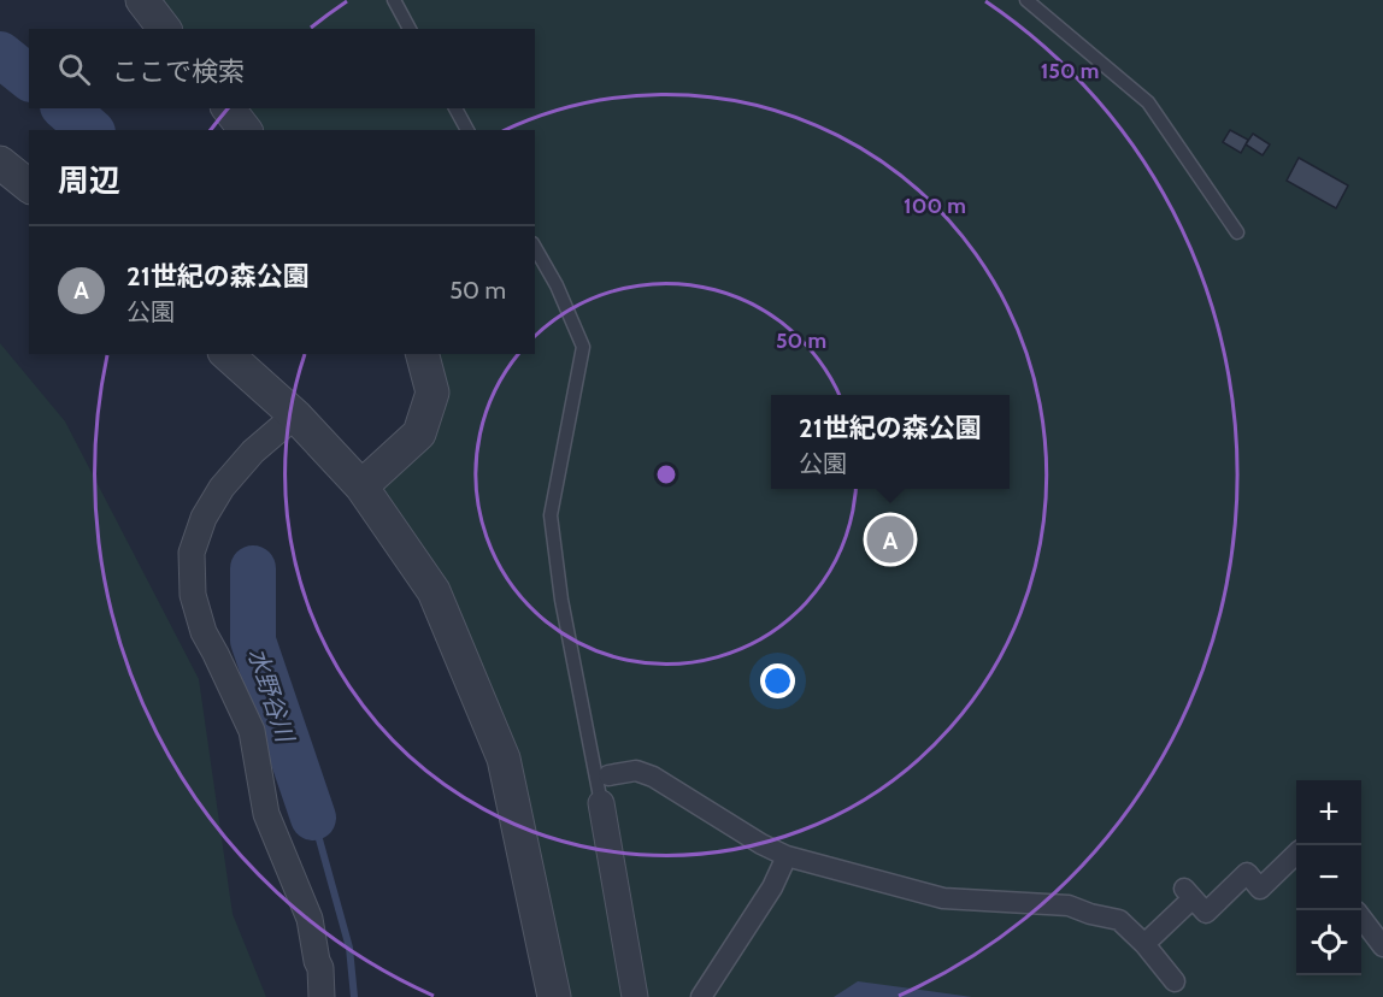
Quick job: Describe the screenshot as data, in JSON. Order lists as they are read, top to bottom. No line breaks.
{"water":["水野谷川"],"page":{"search":"ここで検索","heading":"周辺","list":[{"mark":"A","name":"21世紀の森公園","note":"公園","value":"50 m"}],"popup":["21世紀の森公園","公園"],"pins":"A","map_buttons":["+","−"]},"rings":["150 m","100 m","50 m"]}
